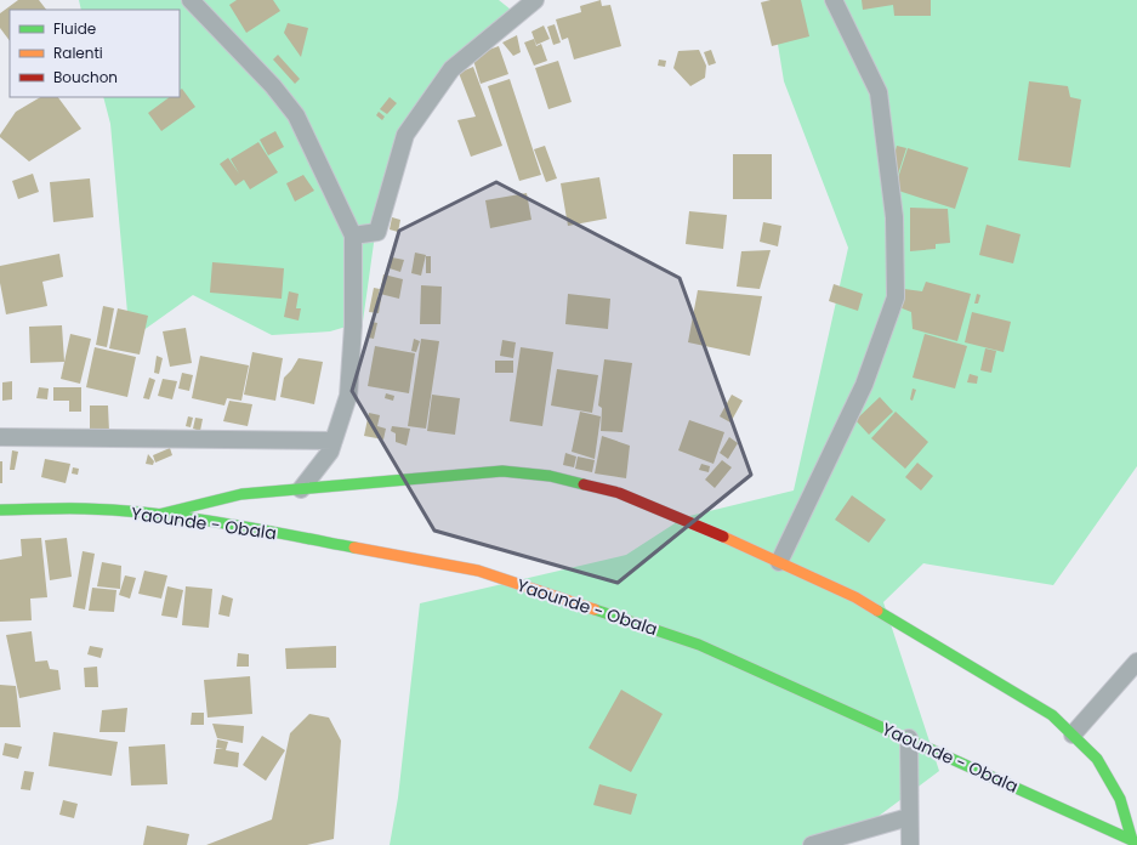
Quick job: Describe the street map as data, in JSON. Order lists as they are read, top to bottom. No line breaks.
{"streets":{"main road":["Yaounde - Obala"]},"legend":["Fluide","Ralenti","Bouchon"]}
